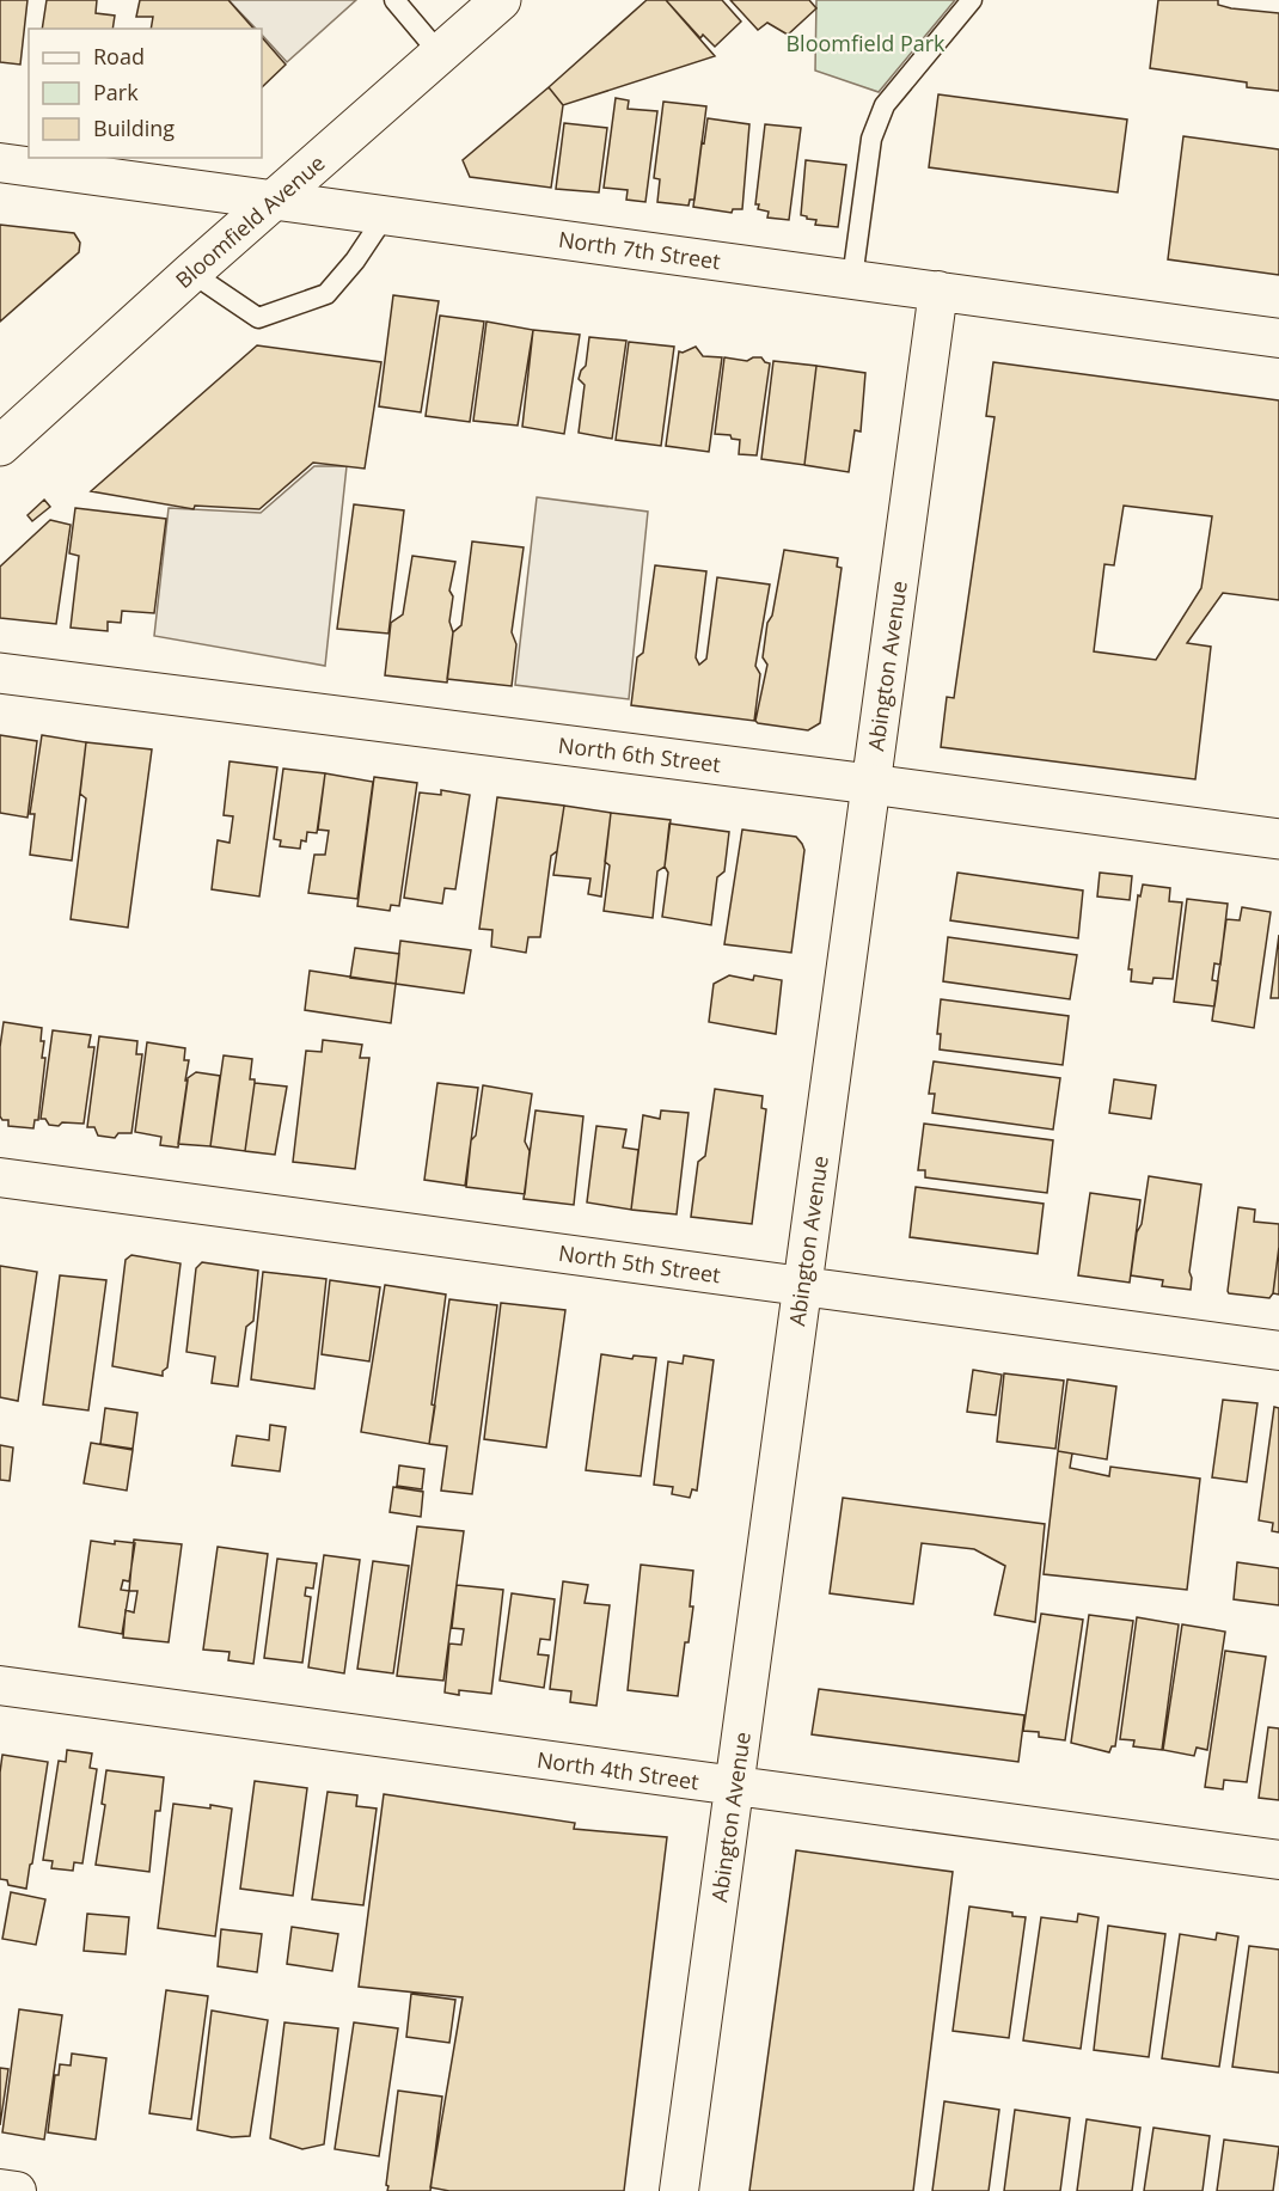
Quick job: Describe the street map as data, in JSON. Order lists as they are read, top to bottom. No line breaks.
{"streets":{"street":["Bloomfield Avenue","North 7th Street","Abington Avenue","North 6th Street","North 5th Street","North 4th Street"]},"crossings":[["Bloomfield Avenue","North 7th Street"],["North 7th Street","Abington Avenue"],["Abington Avenue","North 6th Street"],["Abington Avenue","North 5th Street"],["Abington Avenue","North 4th Street"]],"parks":["Bloomfield Park"],"legend":["Road","Park","Building"]}
